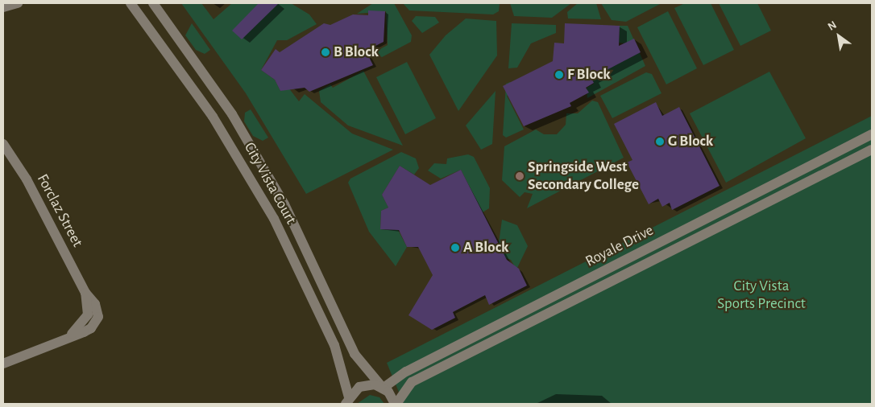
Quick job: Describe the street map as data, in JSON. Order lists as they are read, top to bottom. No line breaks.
{"streets":{"street":["City Vista Court","Forclaz Street","Royale Drive"]},"crossings":[["City Vista Court","Royale Drive"]],"parks":["City Vista Sports Precinct"],"places":["B Block","F Block","G Block","Springside West Secondary College","A Block"],"north":"top left"}
